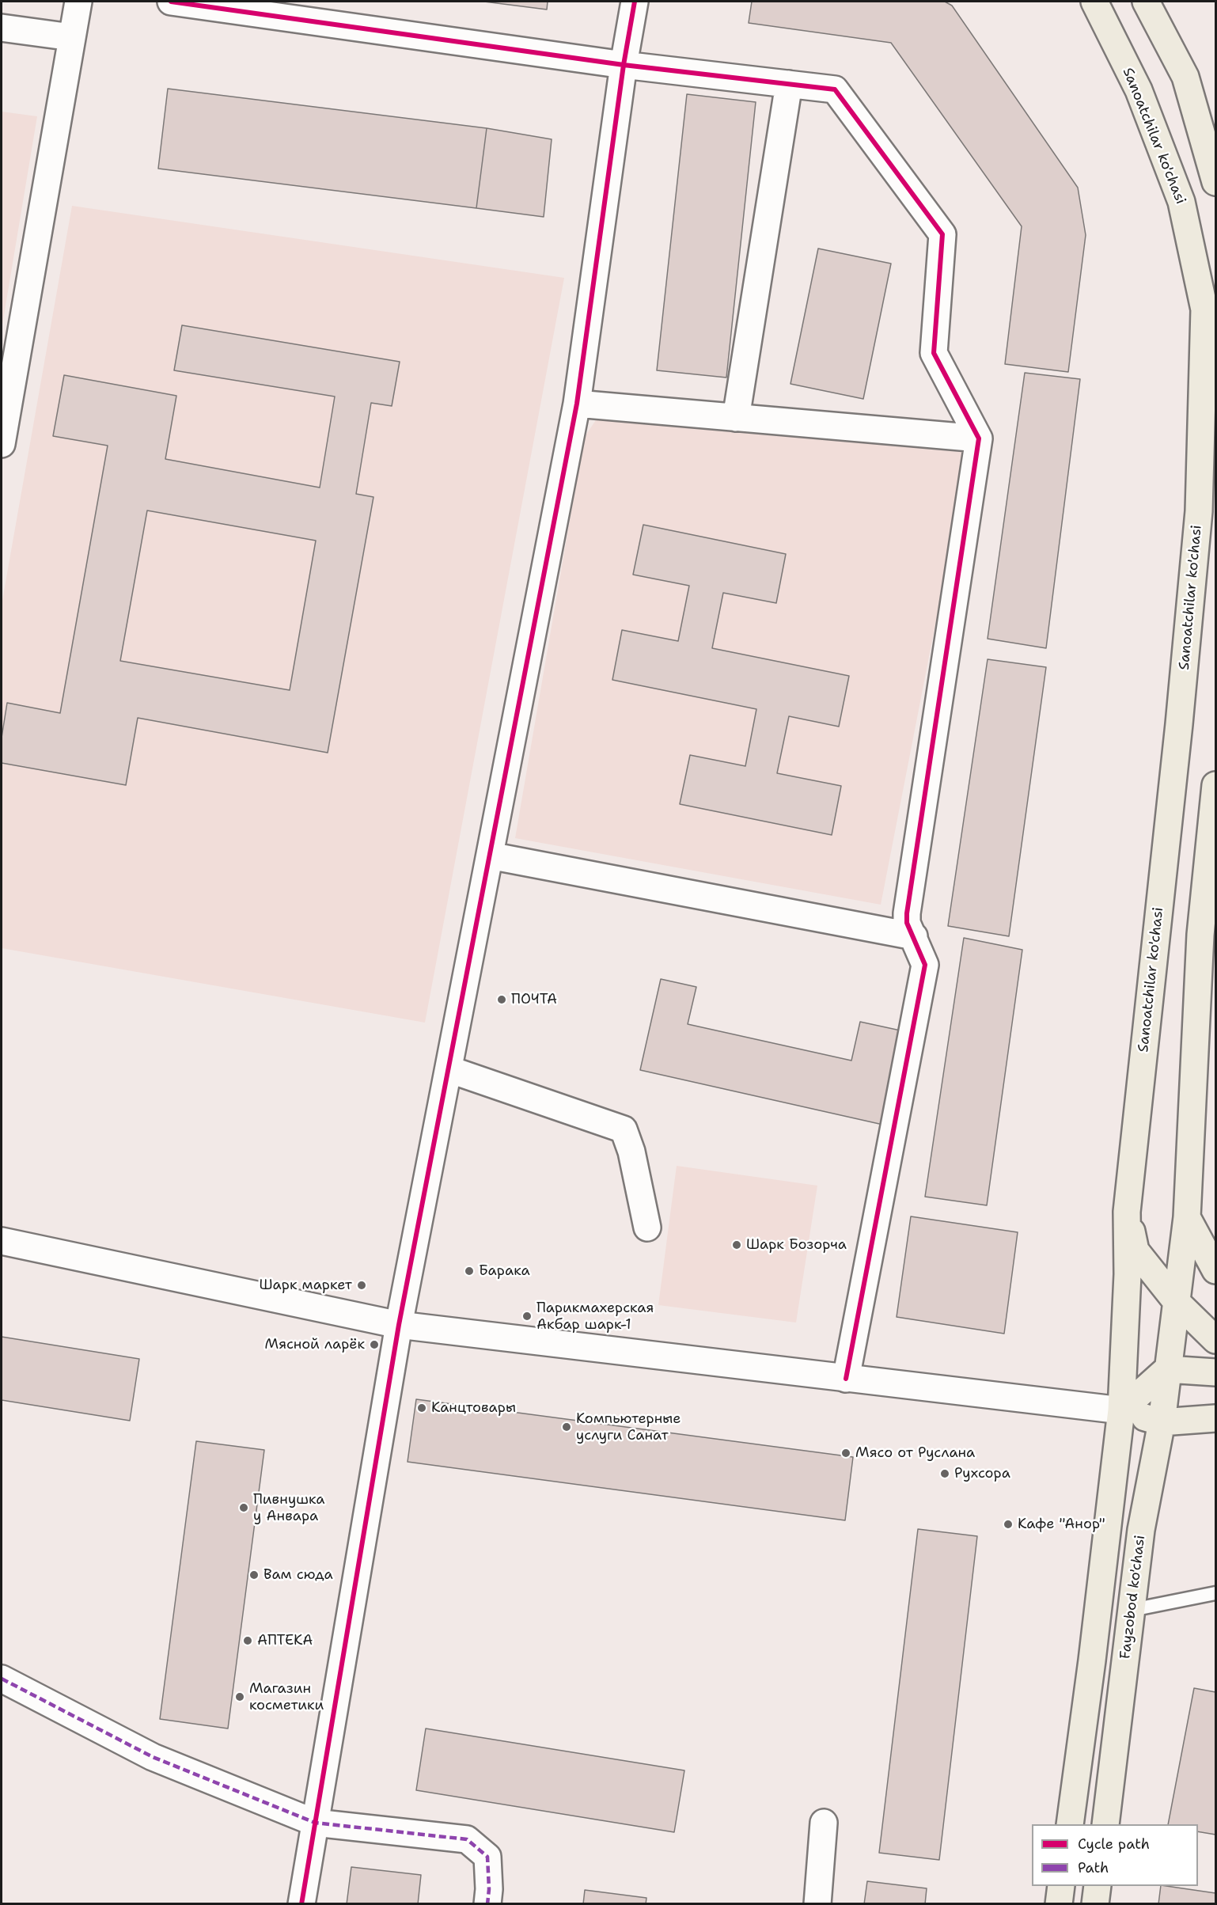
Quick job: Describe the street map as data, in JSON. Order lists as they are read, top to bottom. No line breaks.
{"streets":{"main road":["Sanoatchilar ko'chasi","Fayzobod ko'chasi"]},"places":["ПОЧТА","Шарк Бозорча","Барака","Шарк маркет","Парикмахерская Акбар шарк-1","Мясной ларёк","Канцтовары","Компьютерные услуги Санат","Мясо от Руслана","Рухсора","Пивнушка у Анвара","Кафе \"Анор\"","Вам сюда","АПТЕКА","Магазин косметики"],"legend":["Cycle path","Path"]}
